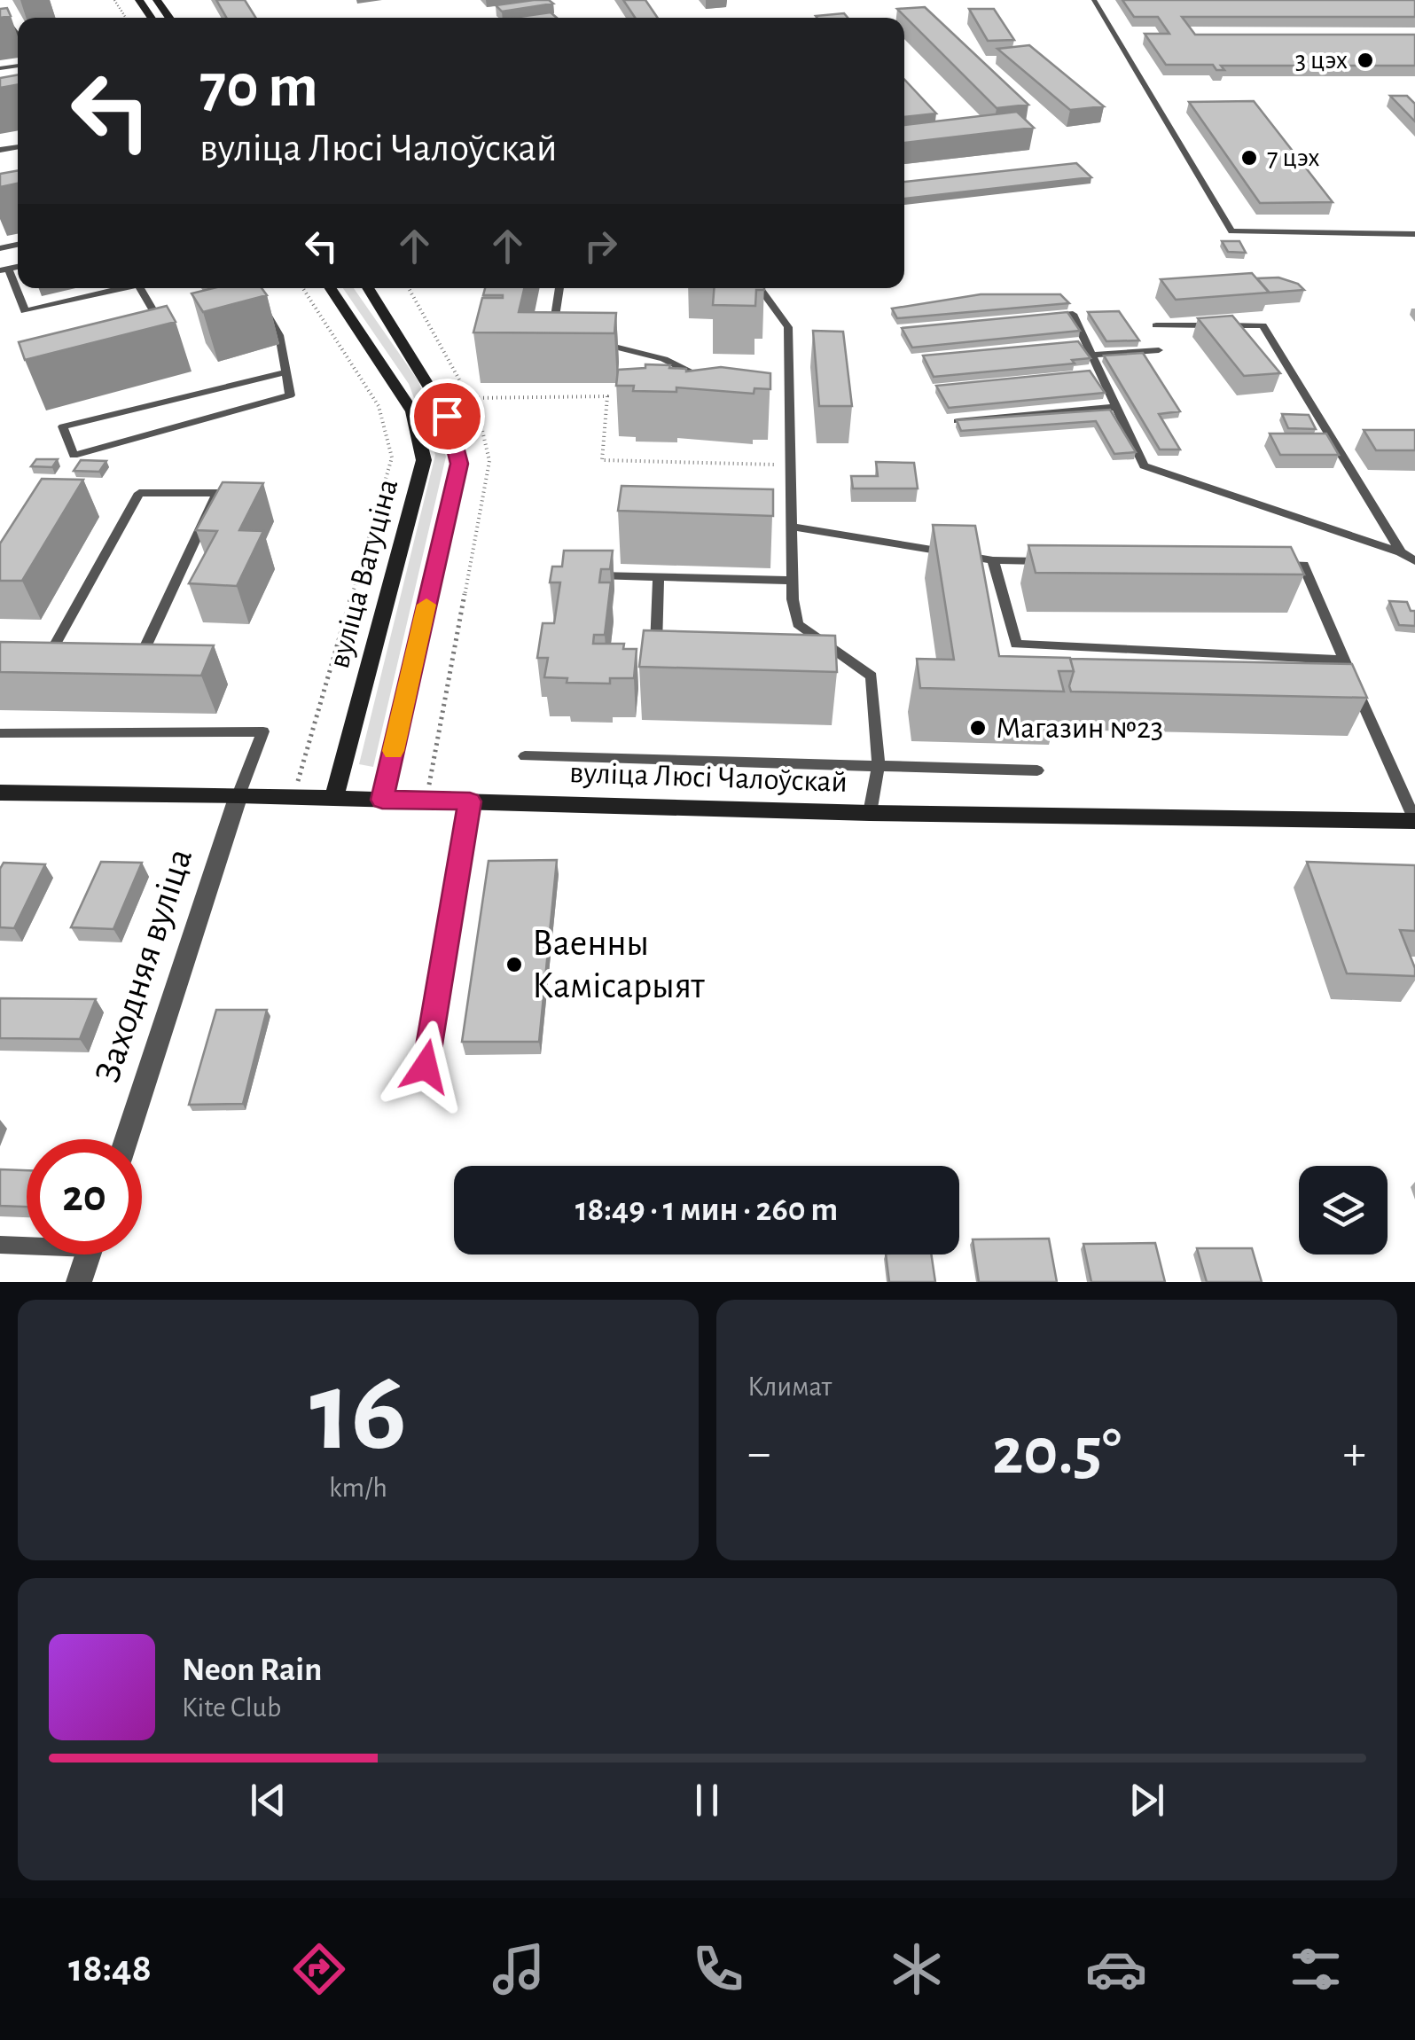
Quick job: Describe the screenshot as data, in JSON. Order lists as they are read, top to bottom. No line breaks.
{"streets":{"street":["вуліца Ватуціна","вуліца Люсі Чалоўскай","Заходняя вуліца"]},"crossings":[["вуліца Ватуціна","вуліца Люсі Чалоўскай"],["вуліца Люсі Чалоўскай","Заходняя вуліца"]],"places":["3 цэх","7 цэх","Магазин №23","Ваенны Камісарыят"],"page":{"turn":["70 m","вуліца Люсі Чалоўскай"],"limit":"20","trip":"18:49 · 1 мин · 260 m","tile":[["16","km/h"],"Климат"],"heat":["−","20.5°","+"],"song":["Neon Rain","Kite Club"],"tabs":"18:48"}}
